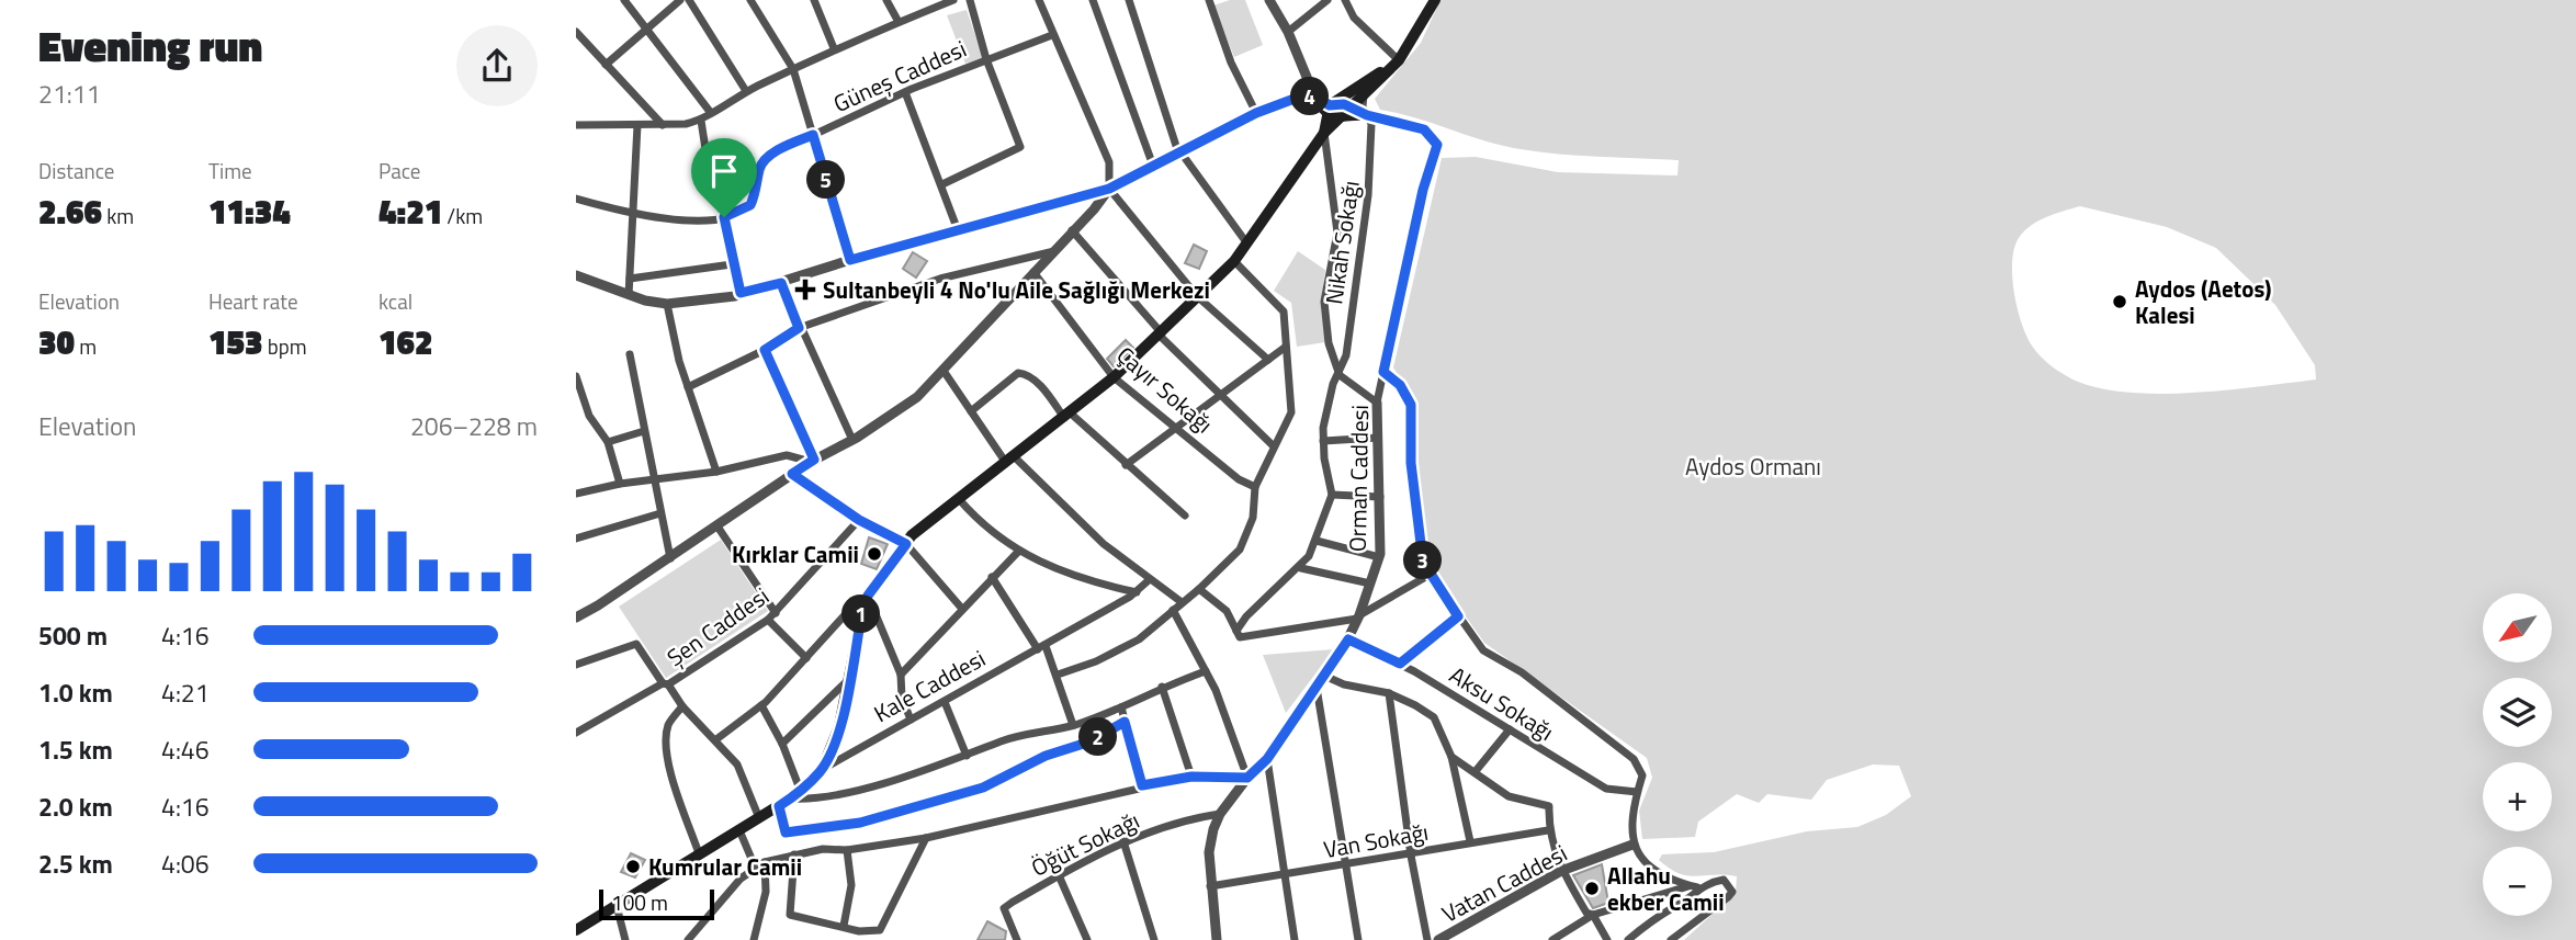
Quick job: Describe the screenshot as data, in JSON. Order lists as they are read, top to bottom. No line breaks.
{"streets":{"main road":["Kale Caddesi"],"street":["Güneş Caddesi","Nikah Sokağı","Çayır Sokağı","Orman Caddesi","Şen Caddesi","Aksu Sokağı","Van Sokağı","Öğüt Sokağı","Vatan Caddesi"]},"crossings":[["Nikah Sokağı","Orman Caddesi"],["Orman Caddesi","Aksu Sokağı"],["Orman Caddesi","Van Sokağı"],["Orman Caddesi","Öğüt Sokağı"]],"parks":["Aydos Ormanı"],"places":{"health":["Sultanbeyli 4 No'lu Aile Sağlığı Merkezi"],"other":["Aydos (Aetos) Kalesi","Kırklar Camii","Kumrular Camii","Allahu ekber Camii"]},"scale_bar":"100 m","north":"bottom left","page":{"heading":["Evening run","21:11"],"pins":["4","5","3","1","2"],"stats":[["Distance","2.66 km"],["Time","11:34"],["Pace","4:21 /km"],["Elevation","30 m"],["Heart rate","153 bpm"],["kcal","162"]],"chart":["Elevation","206–228 m"],"map_buttons":["+","−"],"list":[{"name":"500 m","note":"4:16"},{"name":"1.0 km","note":"4:21"},{"name":"1.5 km","note":"4:46"},{"name":"2.0 km","note":"4:16"},{"name":"2.5 km","note":"4:06"}],"scale":"100 m"}}
